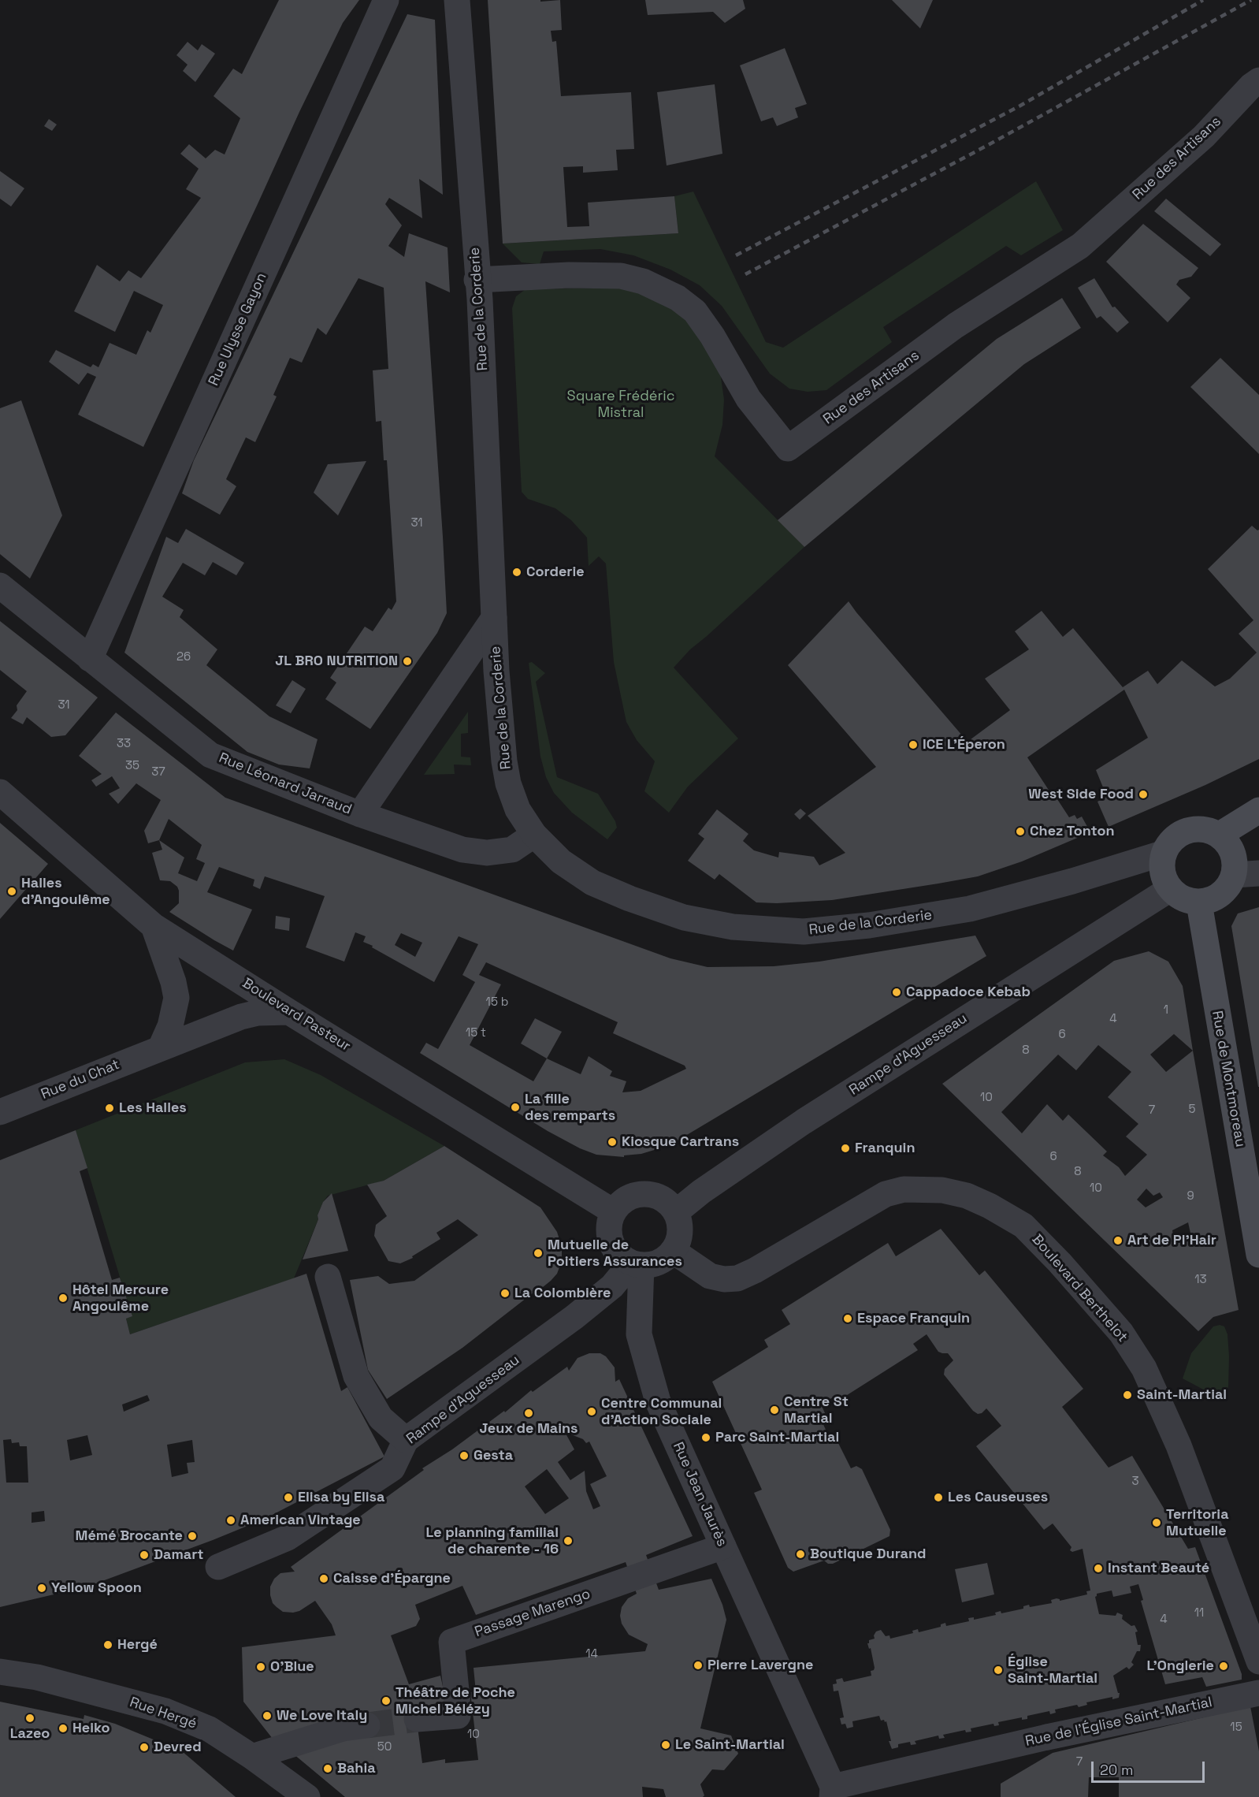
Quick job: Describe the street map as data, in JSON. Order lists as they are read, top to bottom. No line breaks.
{"streets":{"main road":["Rue de Montmoreau"],"street":["Rue des Artisans","Rue de la Corderie","Rue Ulysse Gayon","Rue Léonard Jarraud","Boulevard Pasteur","Rampe d'Aguesseau","Rue du Chat","Boulevard Berthelot","Rue Jean Jaurès","Passage Marengo","Rue Hergé","Rue de l'Église Saint-Martial"]},"crossings":[["Rue des Artisans","Rue de la Corderie"],["Rue de la Corderie","Rue Léonard Jarraud"],["Rue de la Corderie","Rampe d'Aguesseau"],["Rue de la Corderie","Rue de Montmoreau"],["Rue Ulysse Gayon","Rue Léonard Jarraud"],["Boulevard Pasteur","Rampe d'Aguesseau"],["Boulevard Pasteur","Rue du Chat"],["Boulevard Pasteur","Boulevard Berthelot"],["Boulevard Pasteur","Rue Jean Jaurès"],["Rampe d'Aguesseau","Rue de Montmoreau"],["Rampe d'Aguesseau","Boulevard Berthelot"],["Rampe d'Aguesseau","Rue Jean Jaurès"],["Boulevard Berthelot","Rue Jean Jaurès"],["Rue Jean Jaurès","Passage Marengo"],["Rue Jean Jaurès","Rue de l'Église Saint-Martial"]],"parks":["Square Frédéric Mistral"],"places":["Corderie","JL BRO NUTRITION","ICE L’Éperon","West Side Food","Chez Tonton","Halles d'Angoulême","Cappadoce Kebab","La fille des remparts","Les Halles","Kiosque Cartrans","Franquin","Art de Pl'Hair","Mutuelle de Poitiers Assurances","La Colombière","Hôtel Mercure Angoulême","Espace Franquin","Saint-Martial","Centre St Martial","Centre Communal d'Action Sociale","Jeux de Mains","Parc Saint-Martial","Gesta","Elisa by Elisa","Les Causeuses","American Vintage","Territoria Mutuelle","Mémé Brocante","Le planning familial de charente - 16","Boutique Durand","Damart","Instant Beauté","Caisse d'Épargne","Yellow Spoon","Hergé","Pierre Lavergne","L'Onglerie","O'Blue","Église Saint-Martial","Théâtre de Poche Michel Bélézy","We Love Italy","Lazeo","Heiko","Le Saint-Martial","Devred","Bahia"],"house_numbers":["31","26","31","33","35","37","15 b","1","4","15 t","6","8","10","5","7","6","8","10","9","13","3","11","4","14","15","10","50","7"],"scale_bar":"20 m"}
